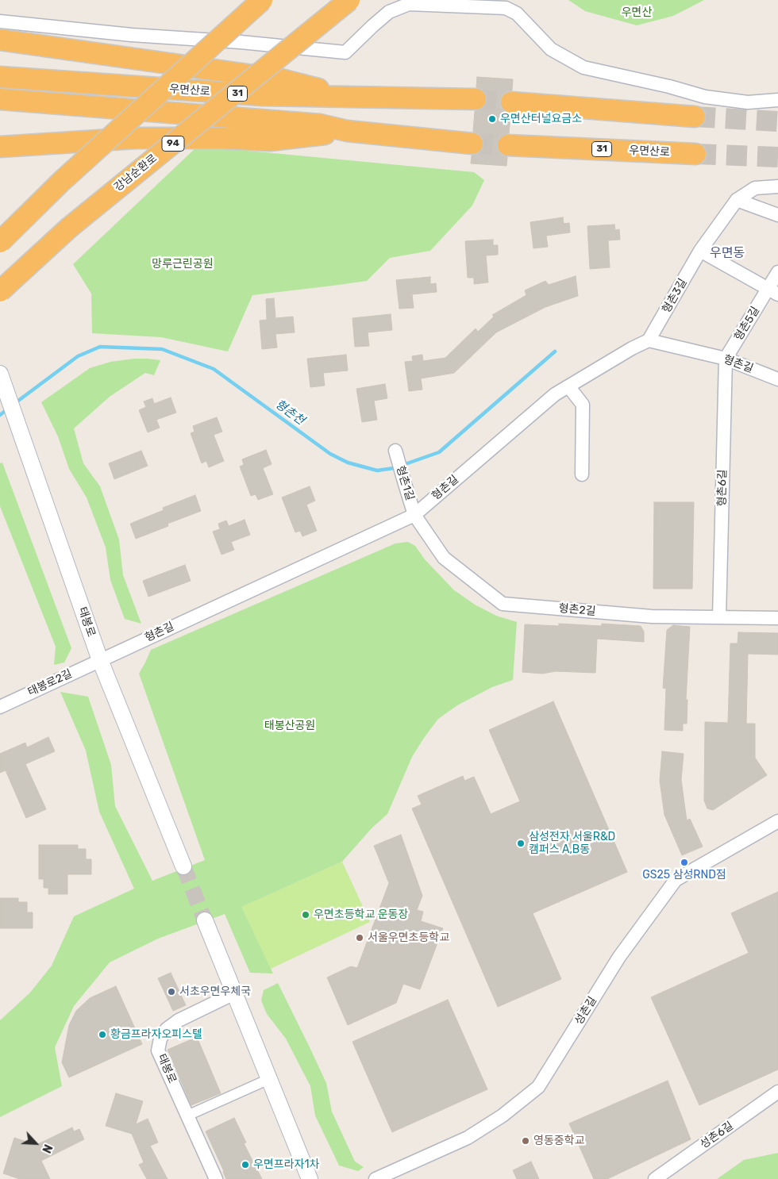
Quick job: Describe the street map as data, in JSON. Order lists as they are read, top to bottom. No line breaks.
{"streets":{"highway":["우면산로","31","94","강남순환로"],"street":["형촌3길","형촌5길","형촌길","형촌1길","형촌6길","형촌2길","태봉로","태봉로2길","성촌길","성촌6길"]},"crossings":[["형촌3길","형촌길"],["형촌5길","형촌길"],["형촌5길","형촌6길"],["형촌길","형촌1길"],["형촌길","형촌6길"],["형촌길","형촌2길"],["형촌길","태봉로"],["형촌길","태봉로2길"],["형촌1길","형촌2길"],["형촌6길","형촌2길"],["태봉로","태봉로2길"]],"districts":["우면동"],"water":["형촌천"],"parks":["우면산","망루근린공원","태봉산공원"],"places":["우면산터널요금소","삼성전자 서울R&D 캠퍼스 A,B동","GS25 삼성RND점","우면초등학교 운동장","서울우면초등학교","서초우면우체국","황금프라자오피스텔","영동중학교","우면프라자1차"],"north":"bottom right"}
